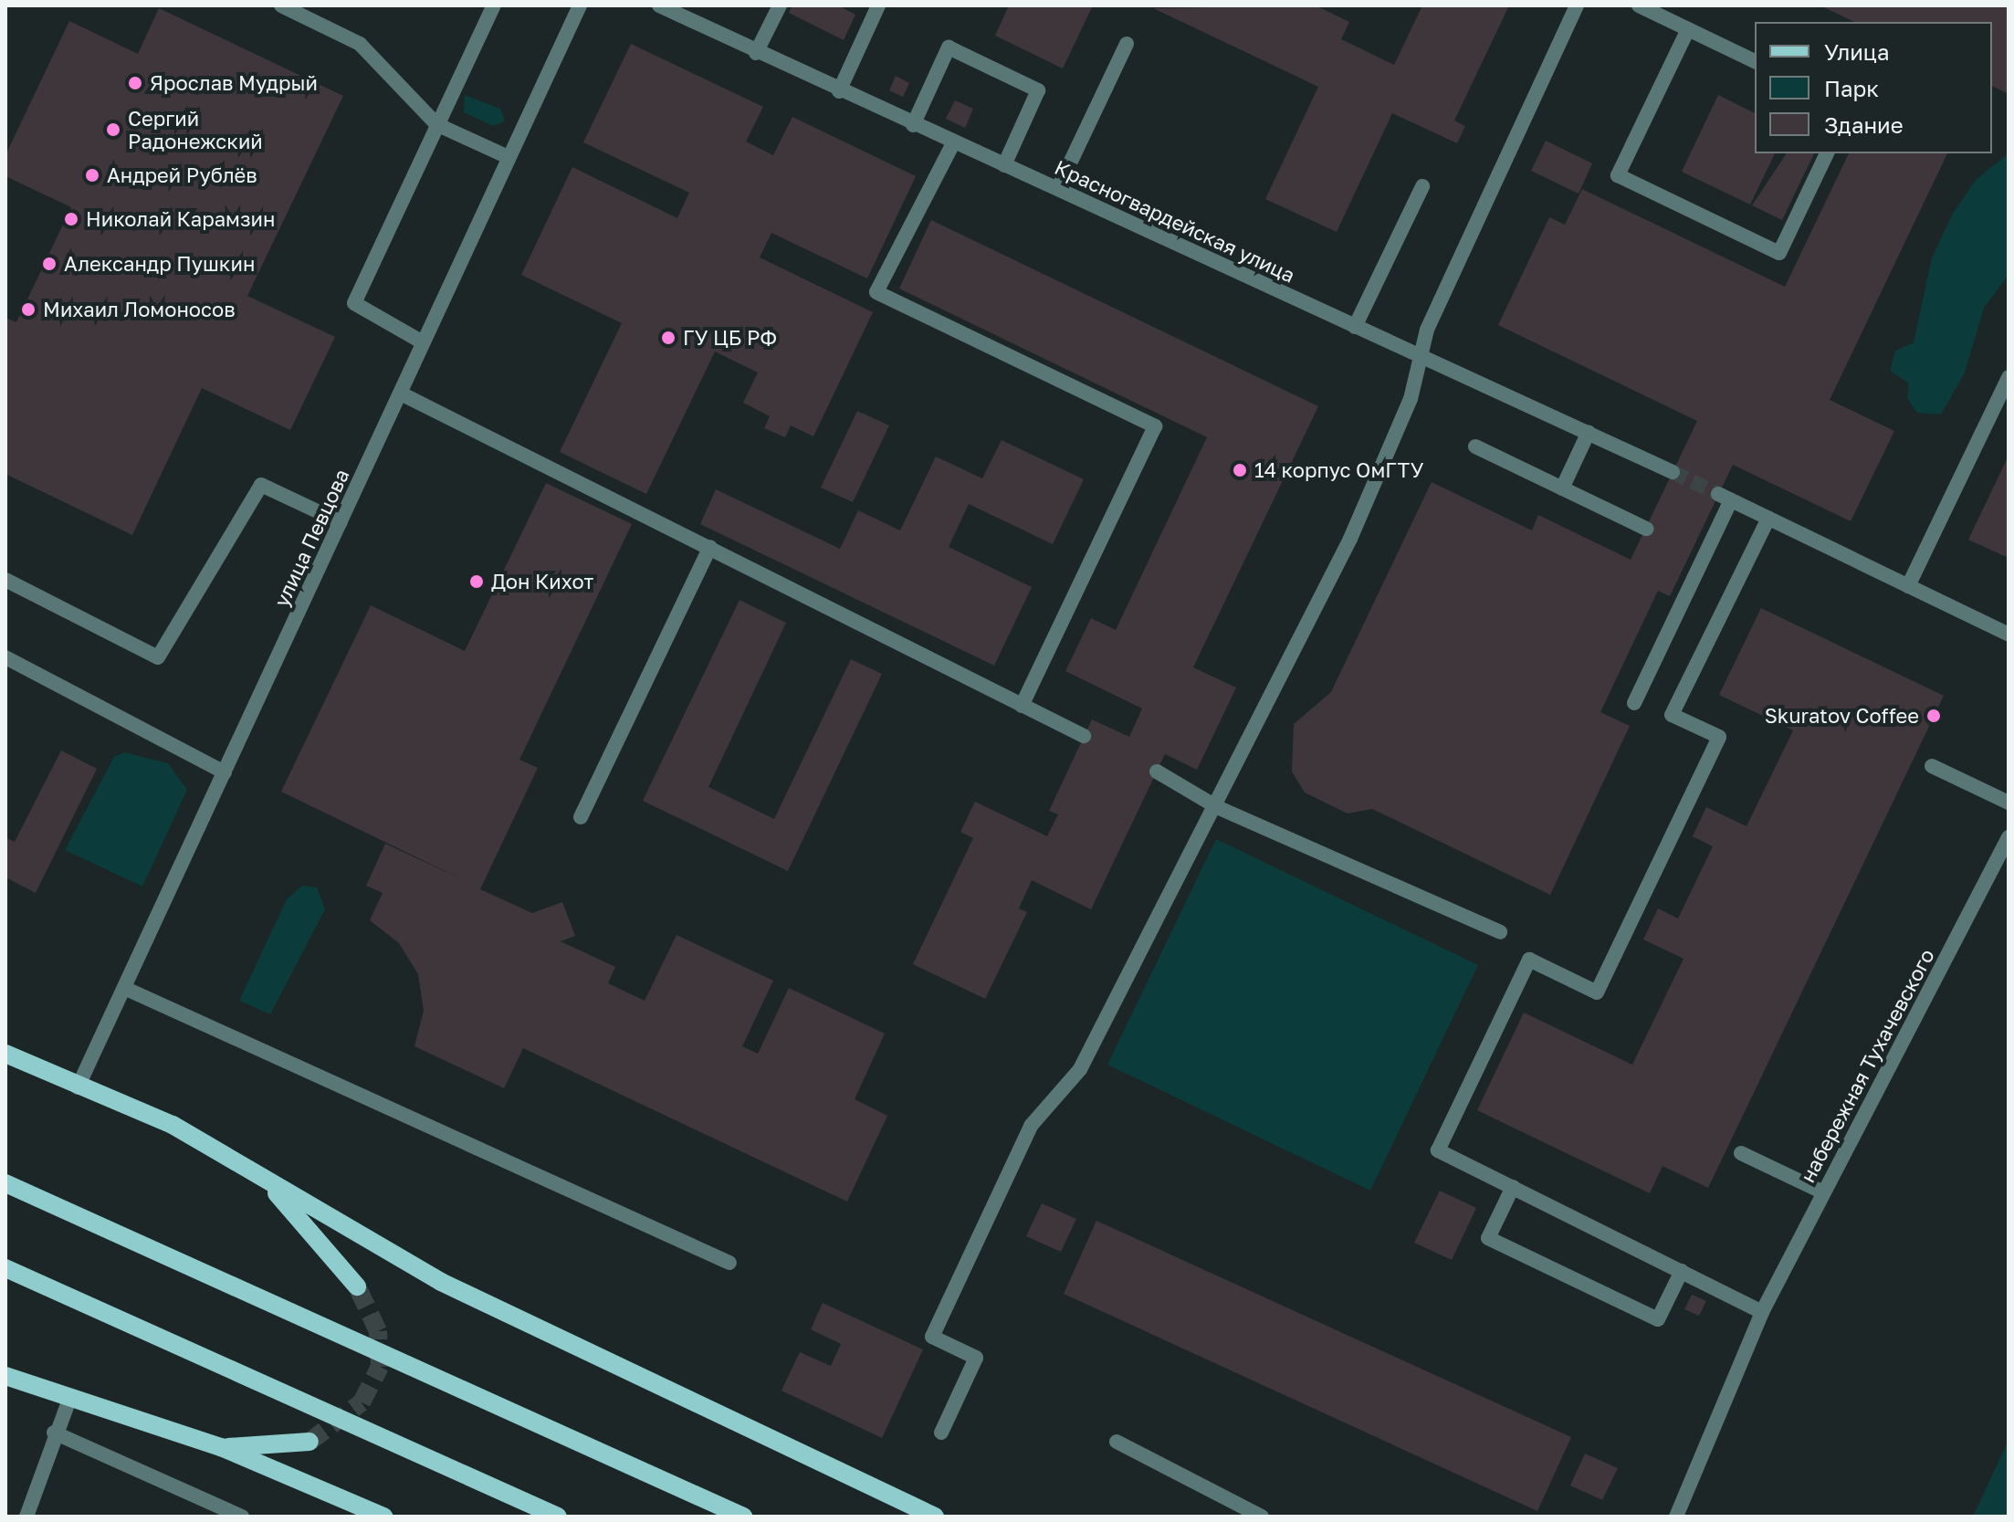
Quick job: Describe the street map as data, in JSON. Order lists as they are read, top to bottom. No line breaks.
{"streets":{"street":["Красногвардейская улица","улица Певцова","набережная Тухачевского"]},"places":["Ярослав Мудрый","Сергий Радонежский","Андрей Рублёв","Николай Карамзин","Александр Пушкин","Михаил Ломоносов","ГУ ЦБ РФ","14 корпус ОмГТУ","Дон Кихот","Skuratov Coffee"],"legend":["Улица","Парк","Здание"]}
